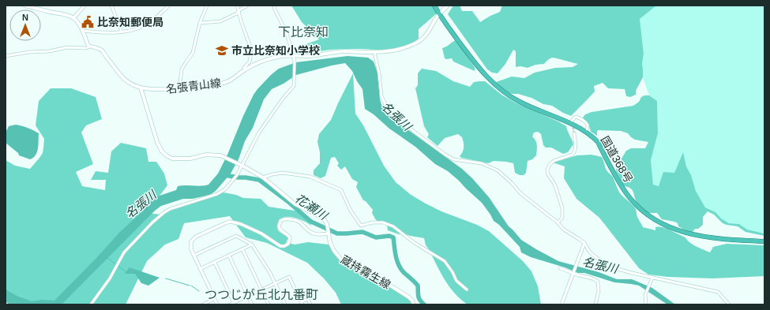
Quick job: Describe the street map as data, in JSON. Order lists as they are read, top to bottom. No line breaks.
{"streets":{"highway":["国道368号"],"main road":["名張青山線","蔵持霧生線"]},"crossings":[["名張青山線","国道368号"],["名張青山線","蔵持霧生線"]],"districts":["下比奈知","つつじが丘北九番町"],"water":["名張川","花瀬川"],"places":{"public building":["比奈知郵便局"],"school or university":["市立比奈知小学校"]},"north":"top"}
